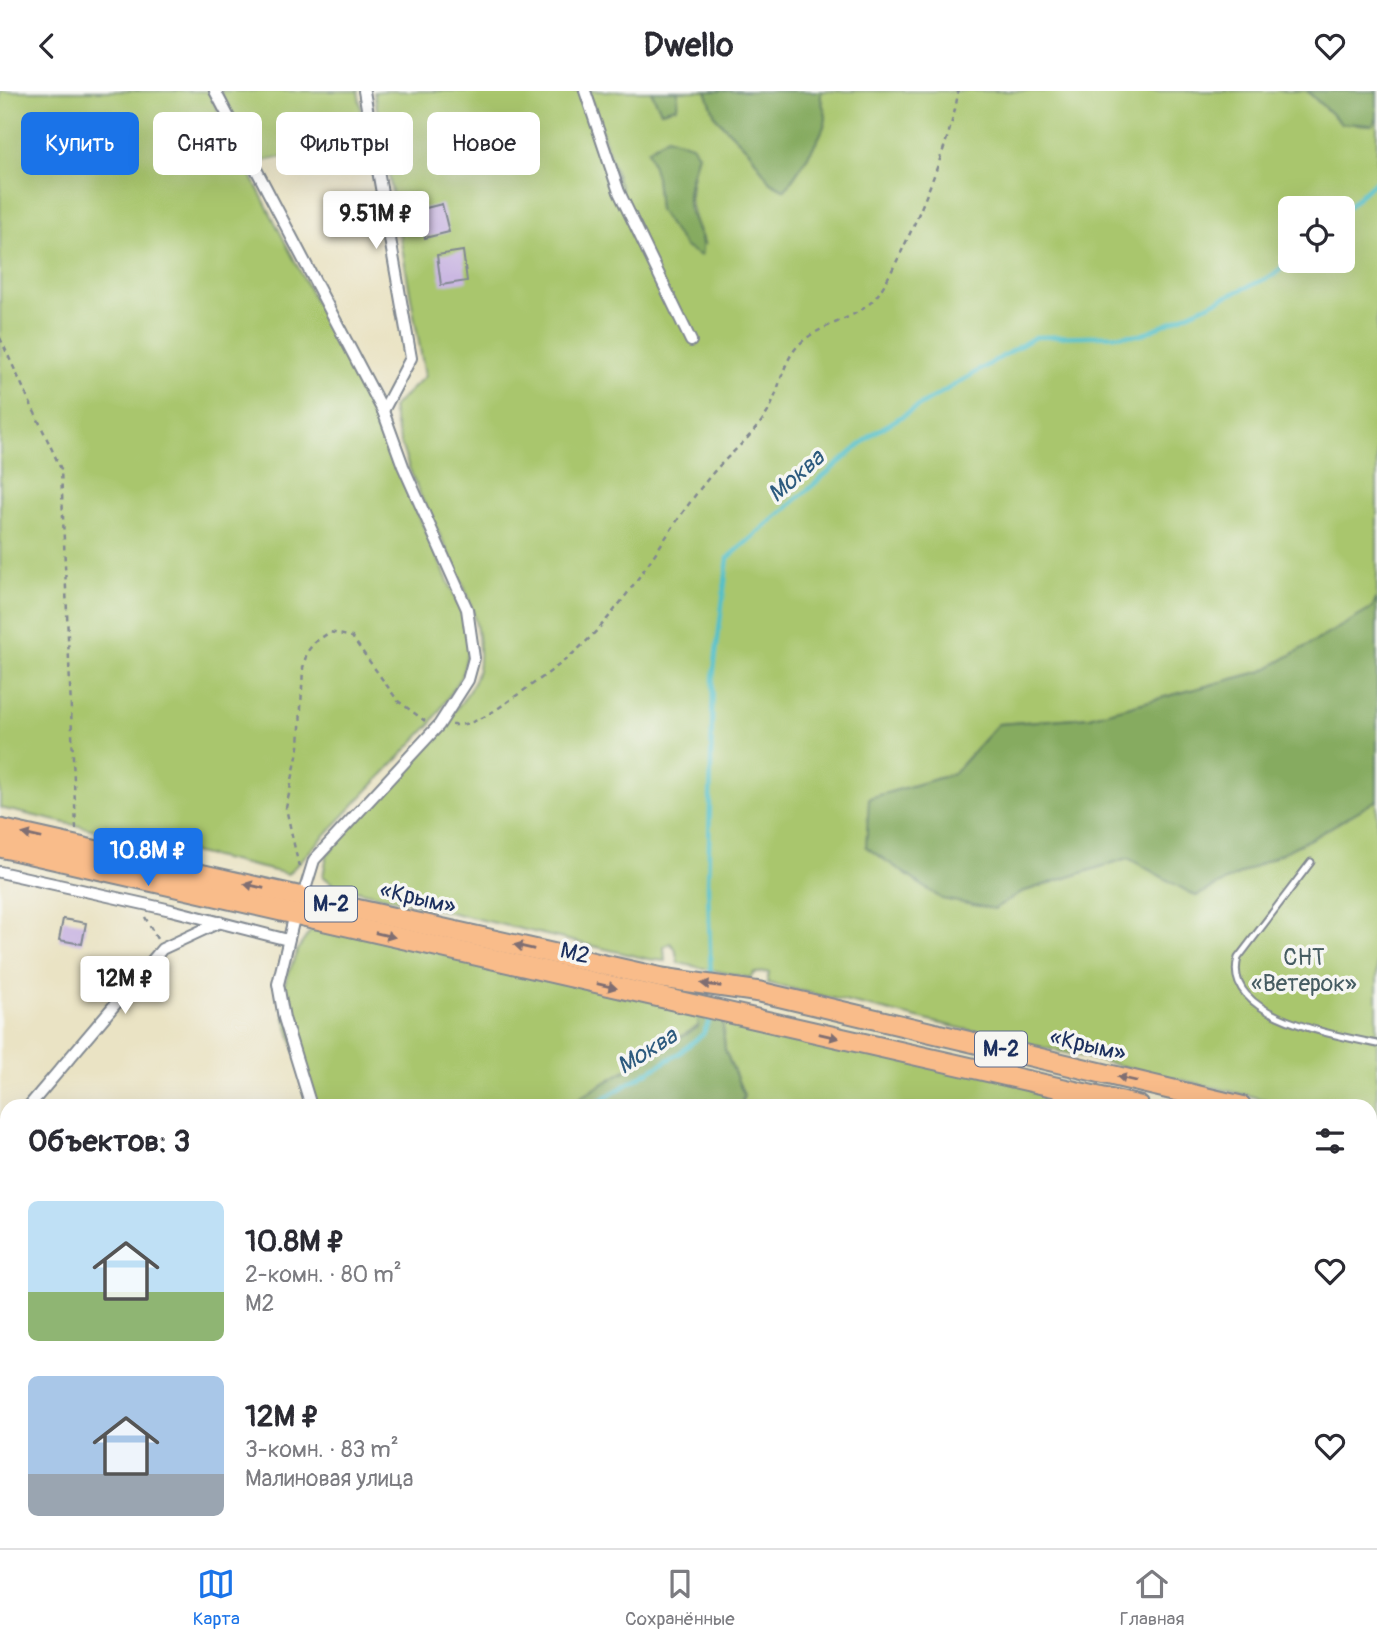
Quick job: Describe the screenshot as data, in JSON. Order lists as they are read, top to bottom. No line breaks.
{"streets":{"highway":["«Крым»","М-2","М2"]},"crossings":[["«Крым»","М2"]],"one_way":["«Крым»","М2"],"water":["Моква"],"parks":["СНТ «Ветерок»"],"page":{"header":"Dwello","chip":["Купить","Снять","Фильтры","Новое"],"price":["9.51M ₽","10.8M ₽","12M ₽"],"heading":"Объектов: 3","list":[{"name":"10.8M ₽","note":"2-комн. · 80 m² · М2"},{"name":"12M ₽","note":"3-комн. · 83 m² · Малиновая улица"}],"tabs":["Карта","Сохранённые","Главная"]}}
